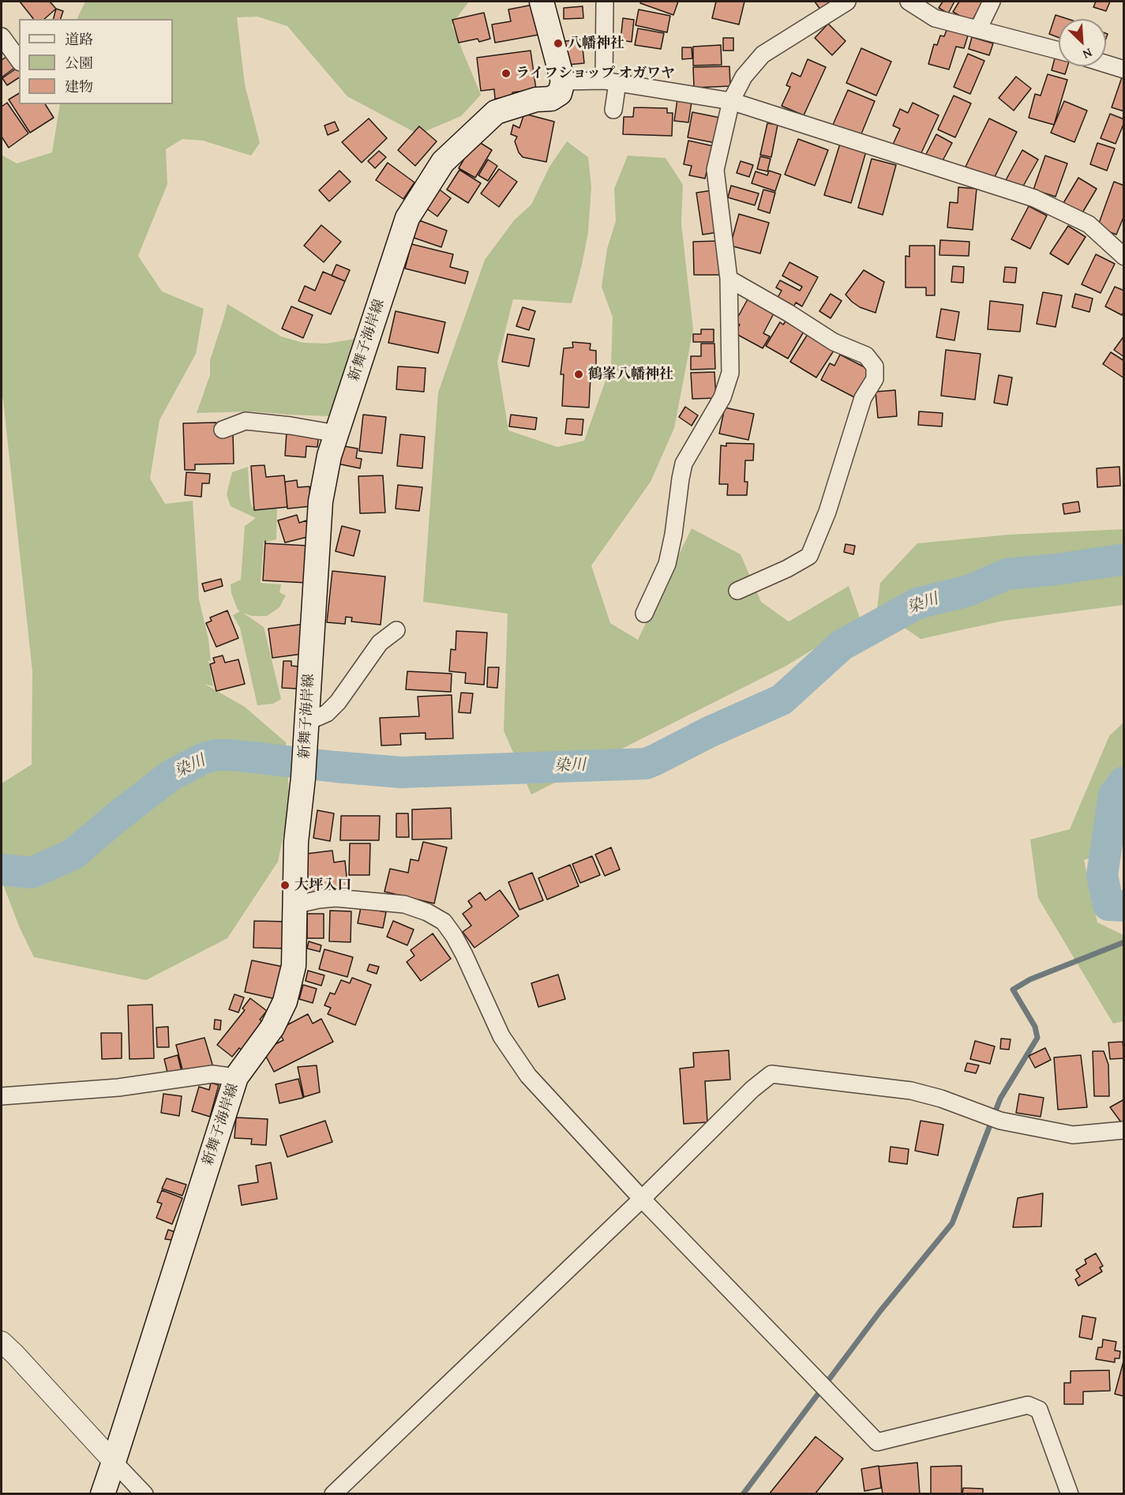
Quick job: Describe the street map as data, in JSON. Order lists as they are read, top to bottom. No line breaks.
{"streets":{"main road":["新舞子海岸線"]},"water":["染川"],"places":["八幡神社","ライフショップ オガワヤ","鶴峯八幡神社","大坪入口"],"legend":["道路","公園","建物"],"north":"bottom right"}
